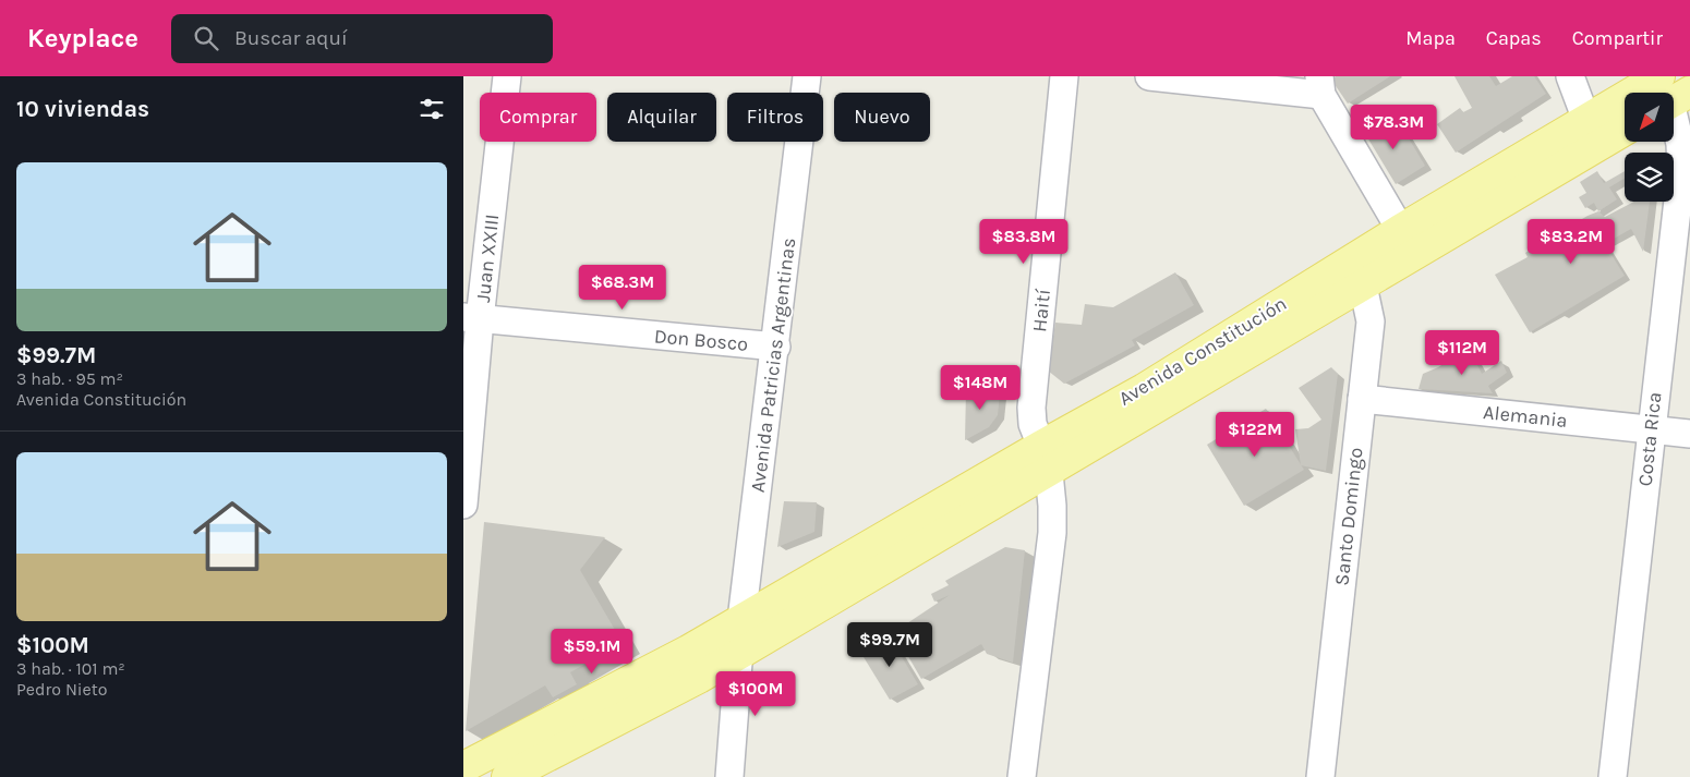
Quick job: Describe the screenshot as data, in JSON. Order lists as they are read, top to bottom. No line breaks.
{"streets":{"main road":["Avenida Constitución"],"street":["Juan XXIII","Haití","Don Bosco","Avenida Patricias Argentinas","Alemania","Costa Rica","Santo Domingo"]},"crossings":[["Juan XXIII","Don Bosco"],["Haití","Avenida Constitución"],["Don Bosco","Avenida Patricias Argentinas"],["Avenida Constitución","Avenida Patricias Argentinas"],["Avenida Constitución","Santo Domingo"],["Alemania","Costa Rica"],["Alemania","Santo Domingo"]],"north":"bottom left","page":{"header":"Keyplace","search":"Buscar aquí","nav":["Mapa","Capas","Compartir"],"heading":"10 viviendas","chip":["Comprar","Alquilar","Filtros","Nuevo"],"price":["$78.3M","$83.8M","$83.2M","$68.3M","$112M","$148M","$122M","$99.7M","$59.1M","$100M"],"list":[{"name":"$99.7M","note":"3 hab. · 95 m² · Avenida Constitución"},{"name":"$100M","note":"3 hab. · 101 m² · Pedro Nieto"}]}}
